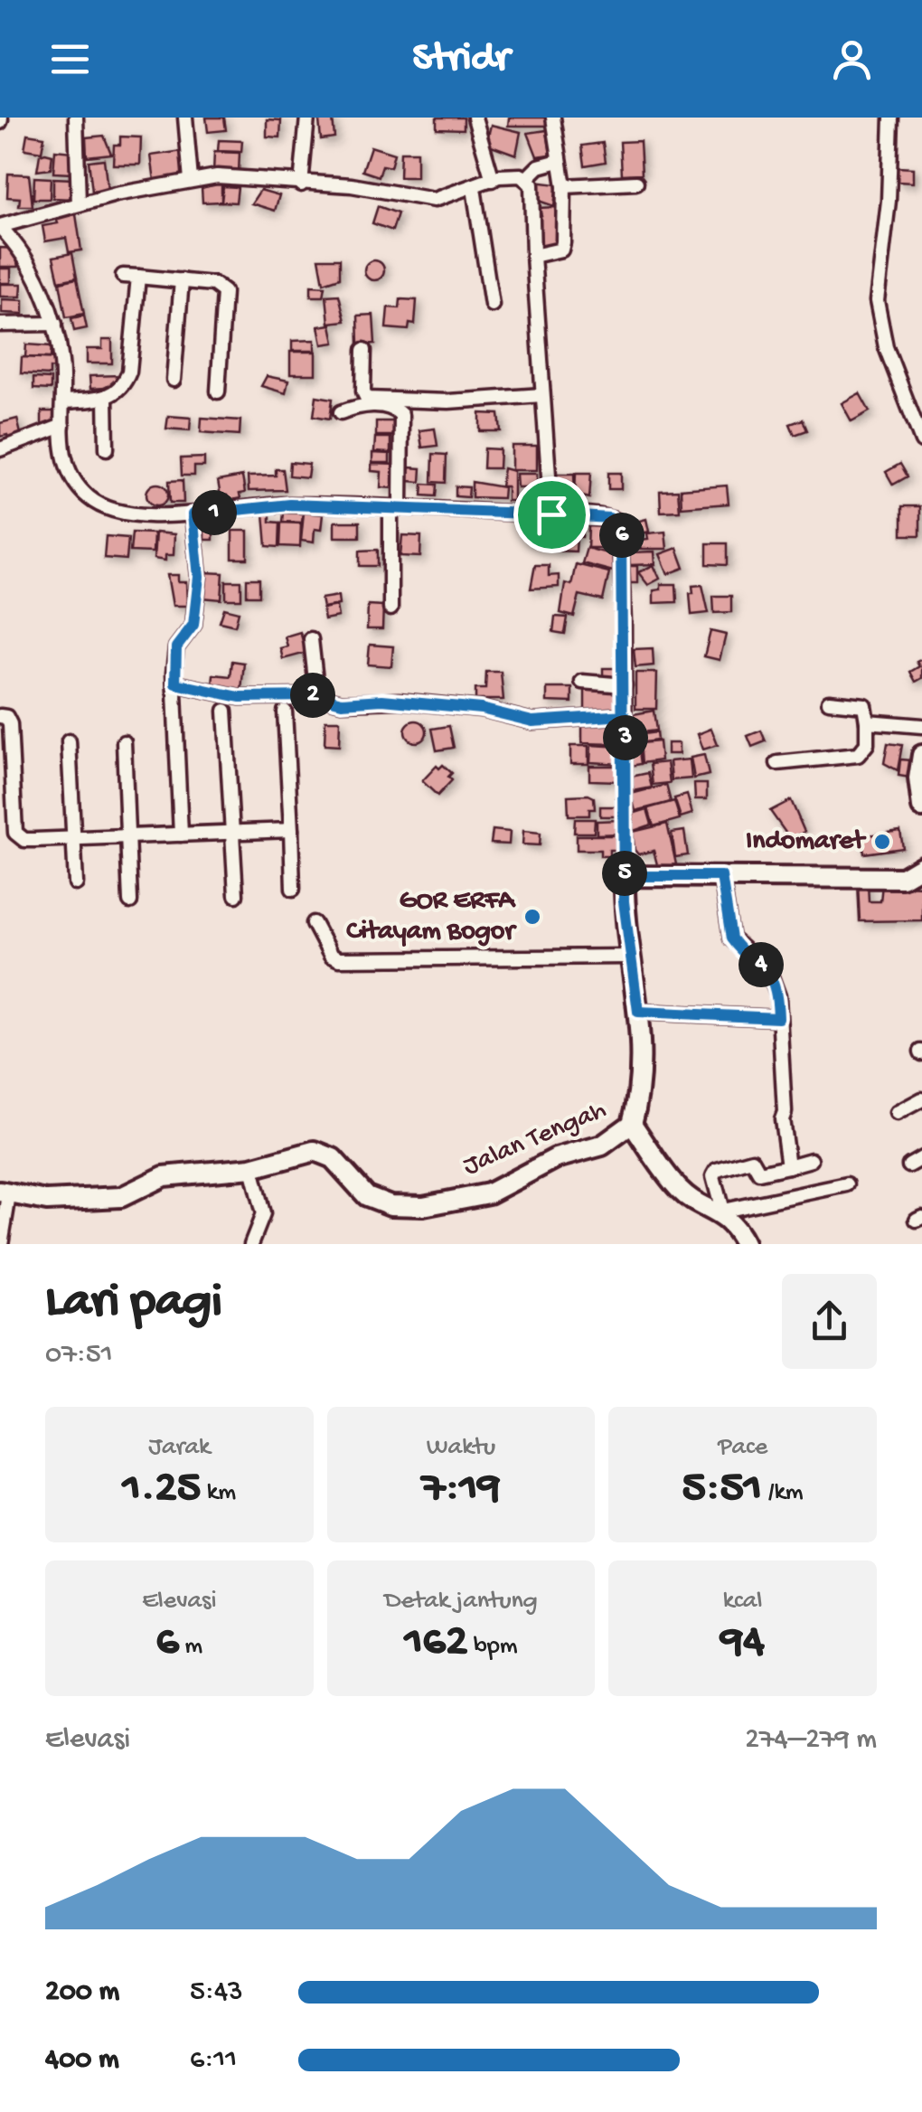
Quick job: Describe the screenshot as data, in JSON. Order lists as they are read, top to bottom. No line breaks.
{"streets":{"main road":["Jalan Tengah"]},"places":["Indomaret","GOR ERFA Citayam Bogor"],"page":{"header":"Stridr","pins":["1","6","2","3","5","4"],"heading":["Lari pagi","07:51"],"stats":[["Jarak","1.25 km"],["Waktu","7:19"],["Pace","5:51 /km"],["Elevasi","6 m"],["Detak jantung","162 bpm"],["kcal","94"]],"chart":["Elevasi","274–279 m"],"list":[{"name":"200 m","note":"5:43"},{"name":"400 m","note":"6:11"}]}}
